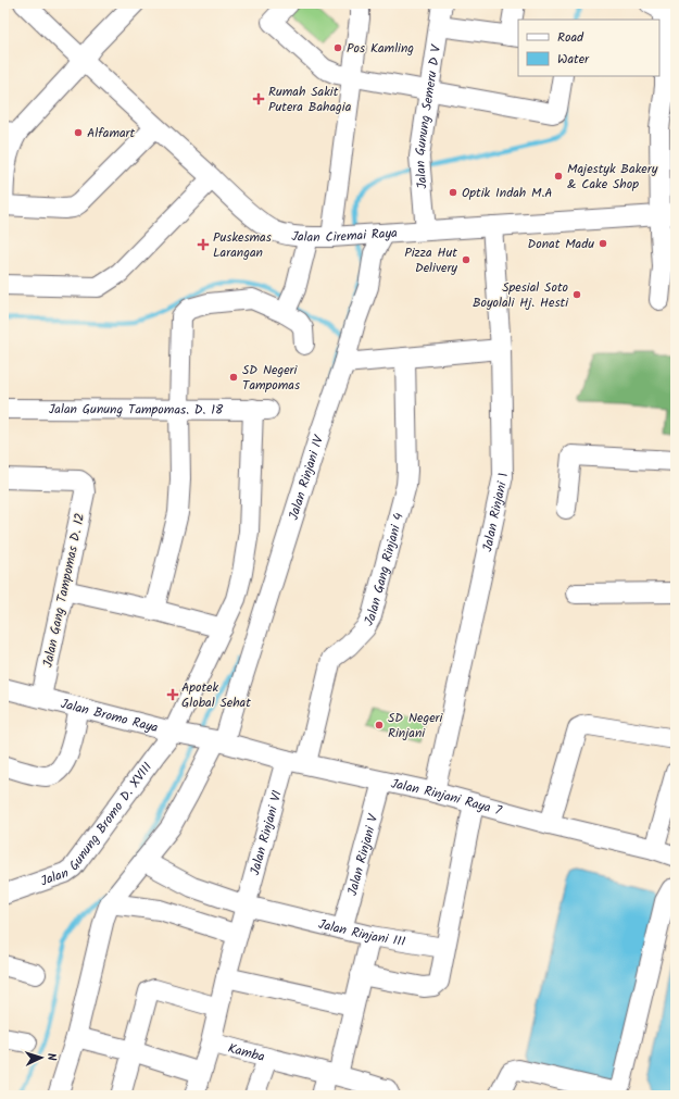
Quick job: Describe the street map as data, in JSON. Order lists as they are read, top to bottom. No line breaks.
{"streets":{"street":["Jalan Gunung Semeru D V","Jalan Ciremai Raya","Jalan Gunung Tampomas. D. 18","Jalan Rinjani IV","Jalan Rinjani 1","Jalan Gang Rinjani 4","Jalan Gang Tampomas D. 12","Jalan Bromo Raya","Jalan Rinjani Raya 7","Jalan Gunung Bromo D. XVIII","Jalan Rinjani VI","Jalan Rinjani V","Jalan Rinjani III","Kamba"]},"crossings":[["Jalan Gunung Semeru D V","Jalan Ciremai Raya"],["Jalan Ciremai Raya","Jalan Rinjani IV"],["Jalan Ciremai Raya","Jalan Rinjani 1"],["Jalan Gunung Tampomas. D. 18","Jalan Gunung Bromo D. XVIII"],["Jalan Rinjani IV","Jalan Bromo Raya"],["Jalan Rinjani IV","Jalan Rinjani Raya 7"],["Jalan Rinjani IV","Jalan Rinjani III"],["Jalan Rinjani 1","Jalan Rinjani Raya 7"],["Jalan Gang Rinjani 4","Jalan Rinjani Raya 7"],["Jalan Gang Tampomas D. 12","Jalan Bromo Raya"],["Jalan Bromo Raya","Jalan Rinjani Raya 7"],["Jalan Bromo Raya","Jalan Gunung Bromo D. XVIII"],["Jalan Rinjani Raya 7","Jalan Rinjani VI"],["Jalan Rinjani Raya 7","Jalan Rinjani V"],["Jalan Rinjani VI","Jalan Rinjani III"],["Jalan Rinjani VI","Kamba"],["Jalan Rinjani V","Jalan Rinjani III"]],"places":{"other":["Pos Kamling","Alfamart","Majestyk Bakery & Cake Shop","Optik Indah M.A","Donat Madu","Pizza Hut Delivery","Spesial Soto Boyolali Hj. Hesti","SD Negeri Tampomas","SD Negeri Rinjani"],"health":["Rumah Sakit Putera Bahagia","Puskesmas Larangan","Apotek Global Sehat"]},"legend":["Road","Water"],"north":"right"}
